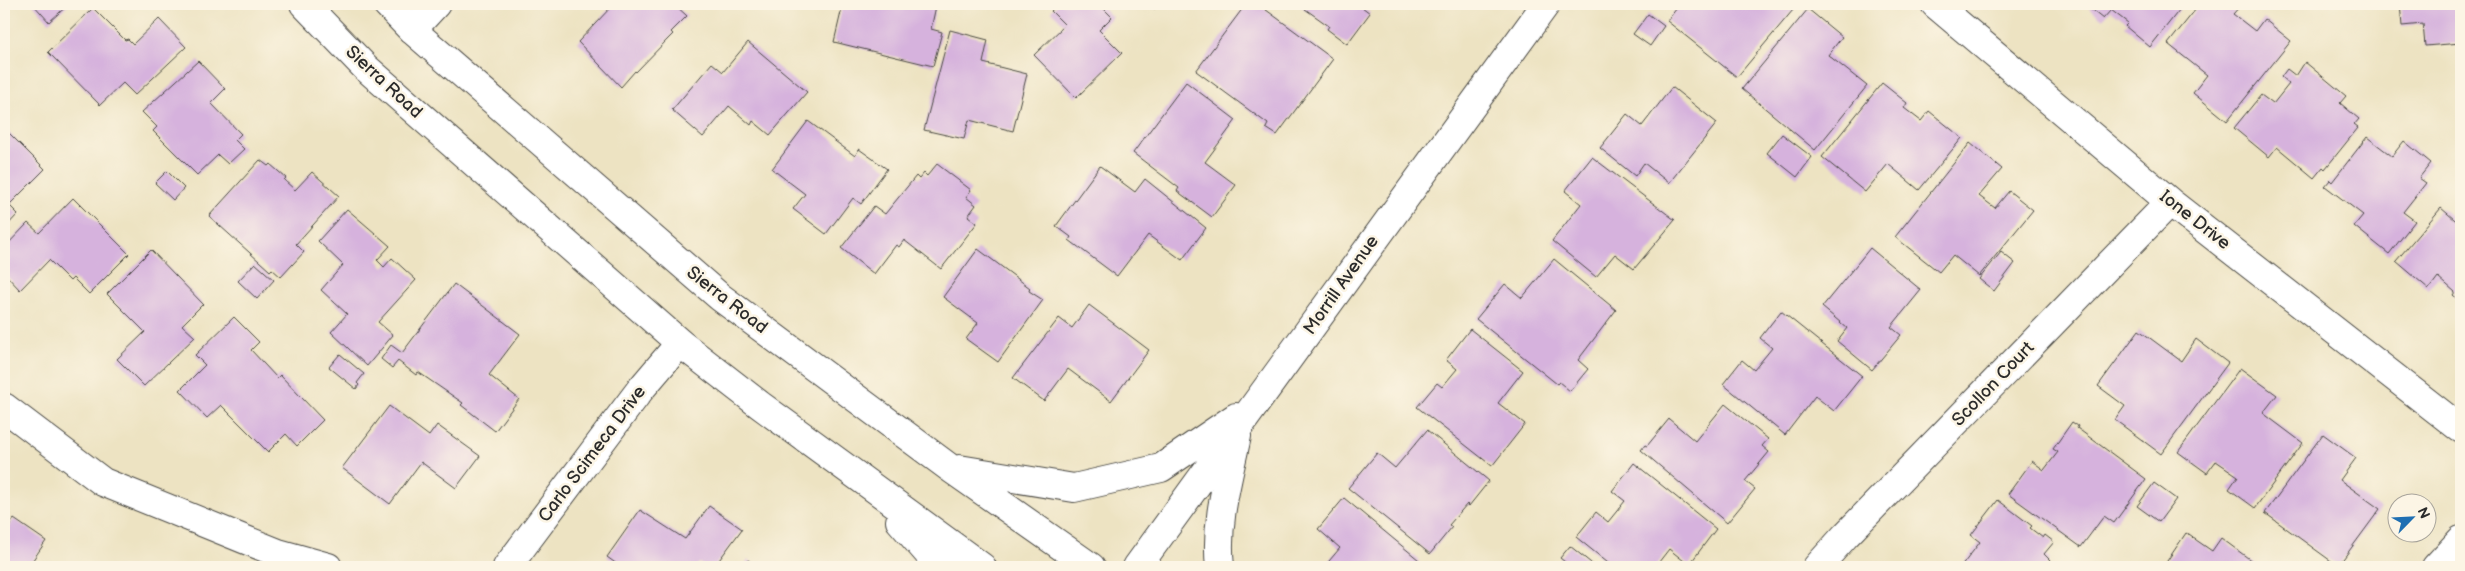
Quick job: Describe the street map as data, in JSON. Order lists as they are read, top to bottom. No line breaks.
{"streets":{"street":["Sierra Road","Ione Drive","Morrill Avenue","Scollon Court","Carlo Scimeca Drive"]},"crossings":[["Sierra Road","Carlo Scimeca Drive"],["Ione Drive","Scollon Court"]],"north":"top right"}
